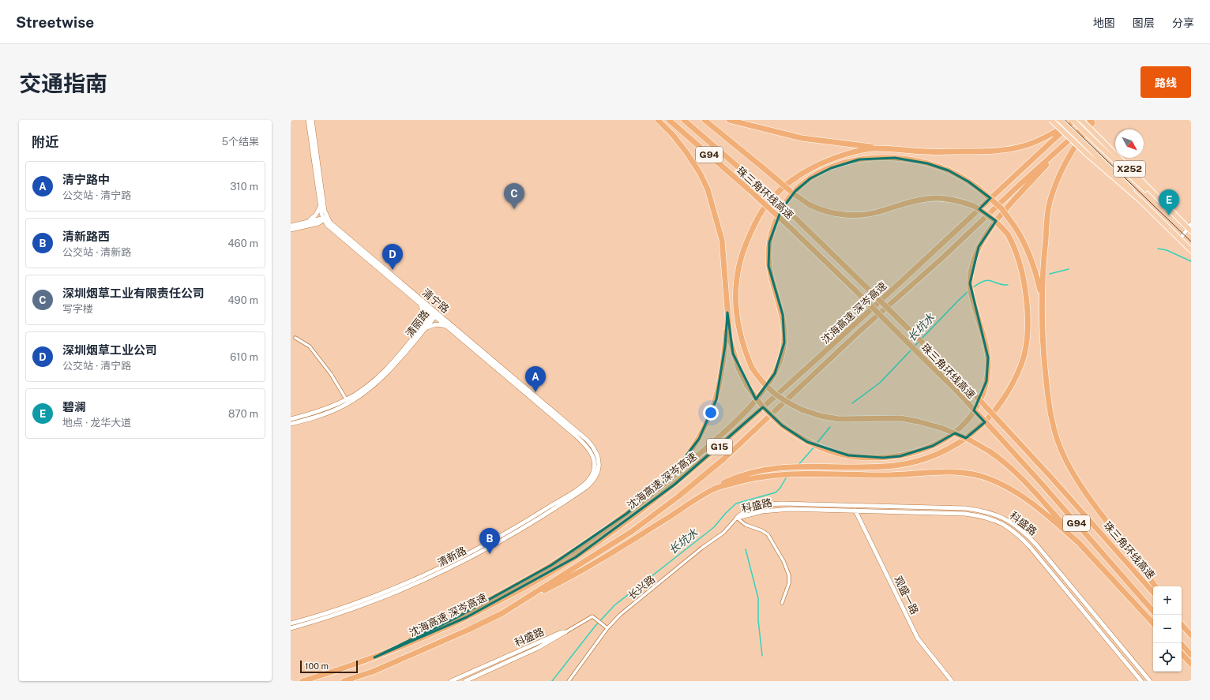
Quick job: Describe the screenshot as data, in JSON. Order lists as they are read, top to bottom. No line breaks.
{"streets":{"highway":["G94","珠三角环线高速","沈海高速 深岑高速","G15"],"main road":["X252"],"street":["清宁路","清丽路","科盛路","清新路","长兴路","观盛一路"]},"crossings":[["X252","沈海高速 深岑高速"],["清宁路","清丽路"],["清宁路","清新路"],["科盛路","长兴路"],["科盛路","观盛一路"]],"water":["长坑水"],"scale_bar":"100 m","north":"bottom right","page":{"header":"Streetwise","nav":["地图","图层","分享"],"title":"交通指南","buttons":"路线","heading":["附近","5个结果"],"list":[{"mark":"A","name":"清宁路中","note":"公交站 · 清宁路","value":"310 m"},{"mark":"B","name":"清新路西","note":"公交站 · 清新路","value":"460 m"},{"mark":"C","name":"深圳烟草工业有限责任公司","note":"写字楼","value":"490 m"},{"mark":"D","name":"深圳烟草工业公司","note":"公交站 · 清宁路","value":"610 m"},{"mark":"E","name":"碧澜","note":"地点 · 龙华大道","value":"870 m"}],"pins":["C","E","D","A","B"],"map_buttons":["+","−"],"scale":"100 m"}}
